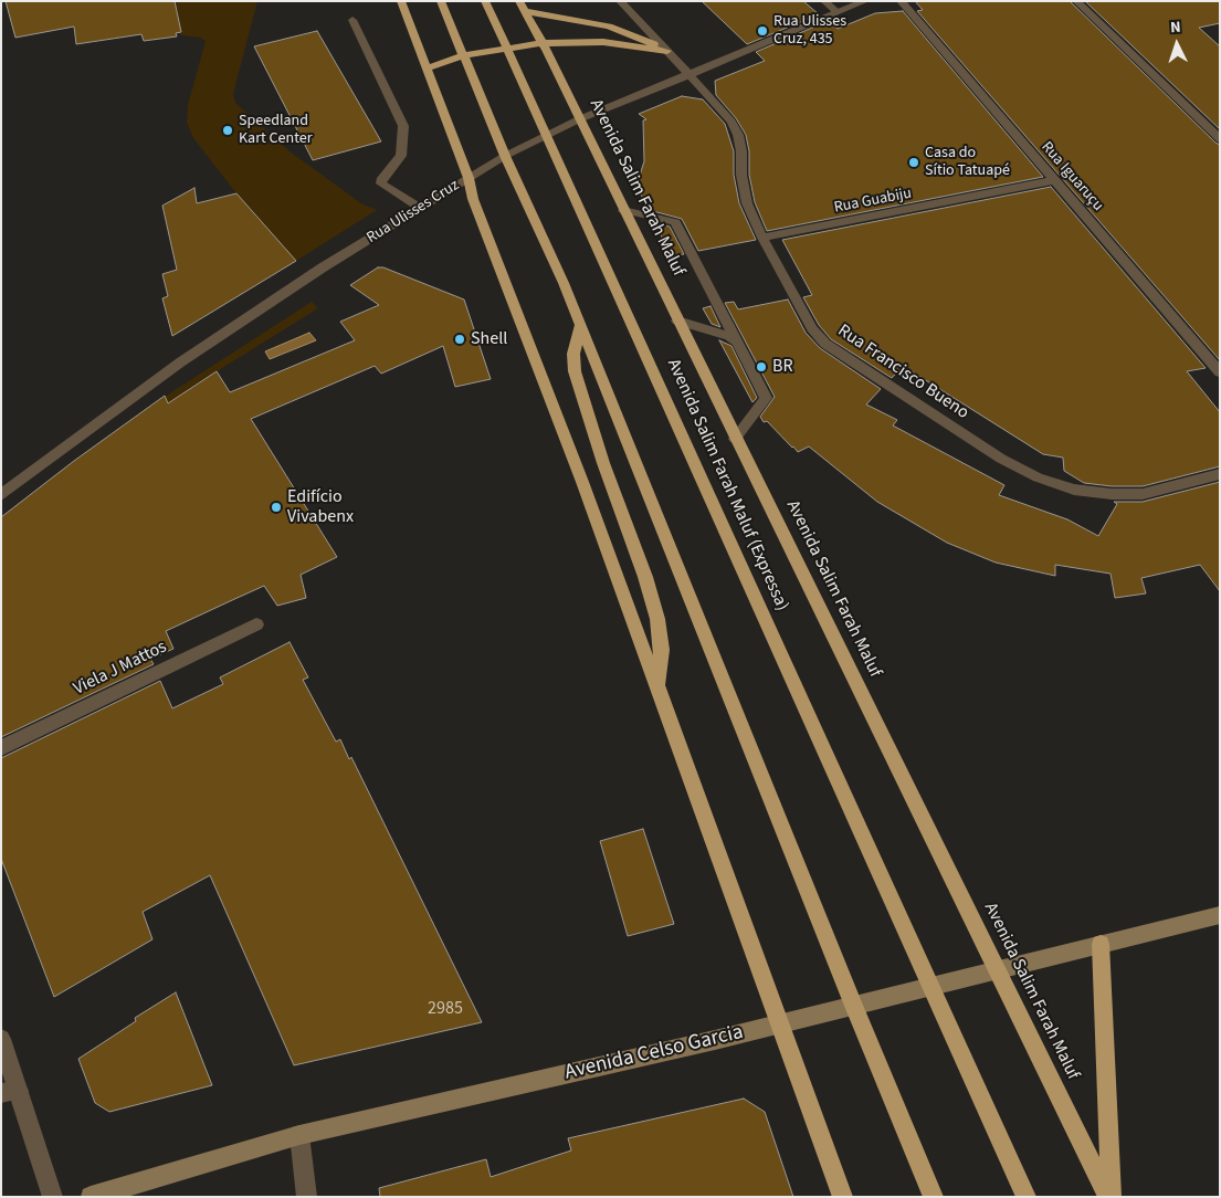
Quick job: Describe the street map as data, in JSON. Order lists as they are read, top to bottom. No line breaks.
{"streets":{"highway":["Avenida Salim Farah Maluf","Avenida Salim Farah Maluf (Expressa)"],"main road":["Avenida Celso Garcia"],"street":["Rua Iguaruçu","Rua Guabiju","Rua Ulisses Cruz","Rua Francisco Bueno","Viela J Mattos"]},"crossings":[["Rua Iguaruçu","Rua Guabiju"],["Avenida Salim Farah Maluf","Rua Ulisses Cruz"],["Avenida Salim Farah Maluf","Avenida Celso Garcia"],["Rua Guabiju","Rua Francisco Bueno"],["Rua Ulisses Cruz","Rua Francisco Bueno"],["Rua Ulisses Cruz","Avenida Salim Farah Maluf (Expressa)"],["Avenida Salim Farah Maluf (Expressa)","Avenida Celso Garcia"]],"places":["Rua Ulisses Cruz, 435","Speedland Kart Center","Casa do Sítio Tatuapé","Shell","BR","Edifício Vivabenx"],"house_numbers":["2985"],"north":"top"}
